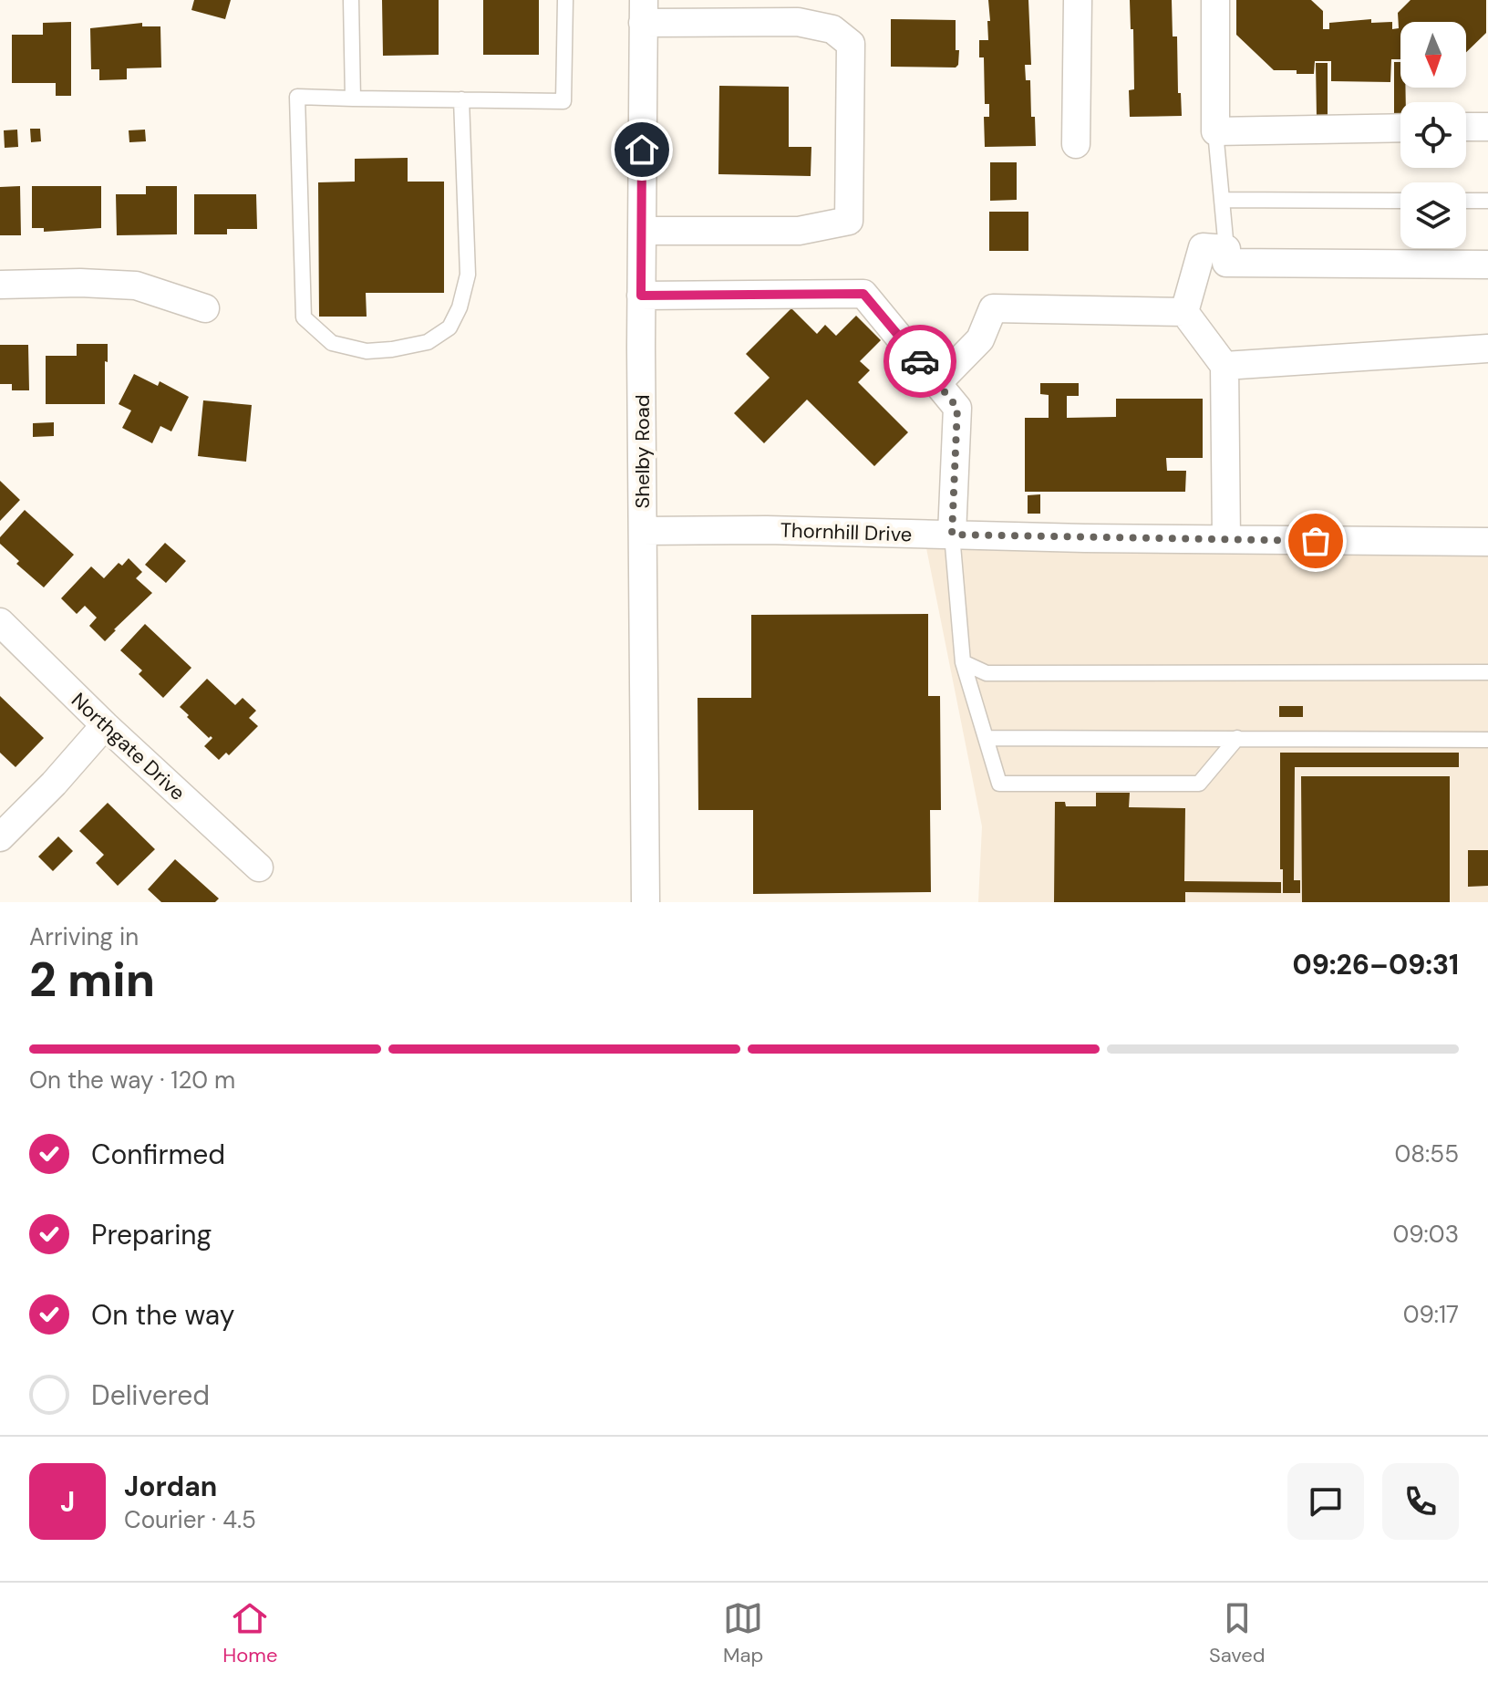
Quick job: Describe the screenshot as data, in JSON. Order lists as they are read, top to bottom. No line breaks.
{"streets":{"street":["Shelby Road","Thornhill Drive","Northgate Drive"]},"crossings":[["Shelby Road","Thornhill Drive"]],"north":"bottom","page":{"heading":["2 min","Arriving in","09:26–09:31"],"panel":["Jordan","Courier · 4.5"],"bar":"On the way · 120 m","list":[["Confirmed","08:55"],["Preparing","09:03"],["On the way","09:17"],"Delivered"],"round":"J","tabs":["Home","Map","Saved"]}}
